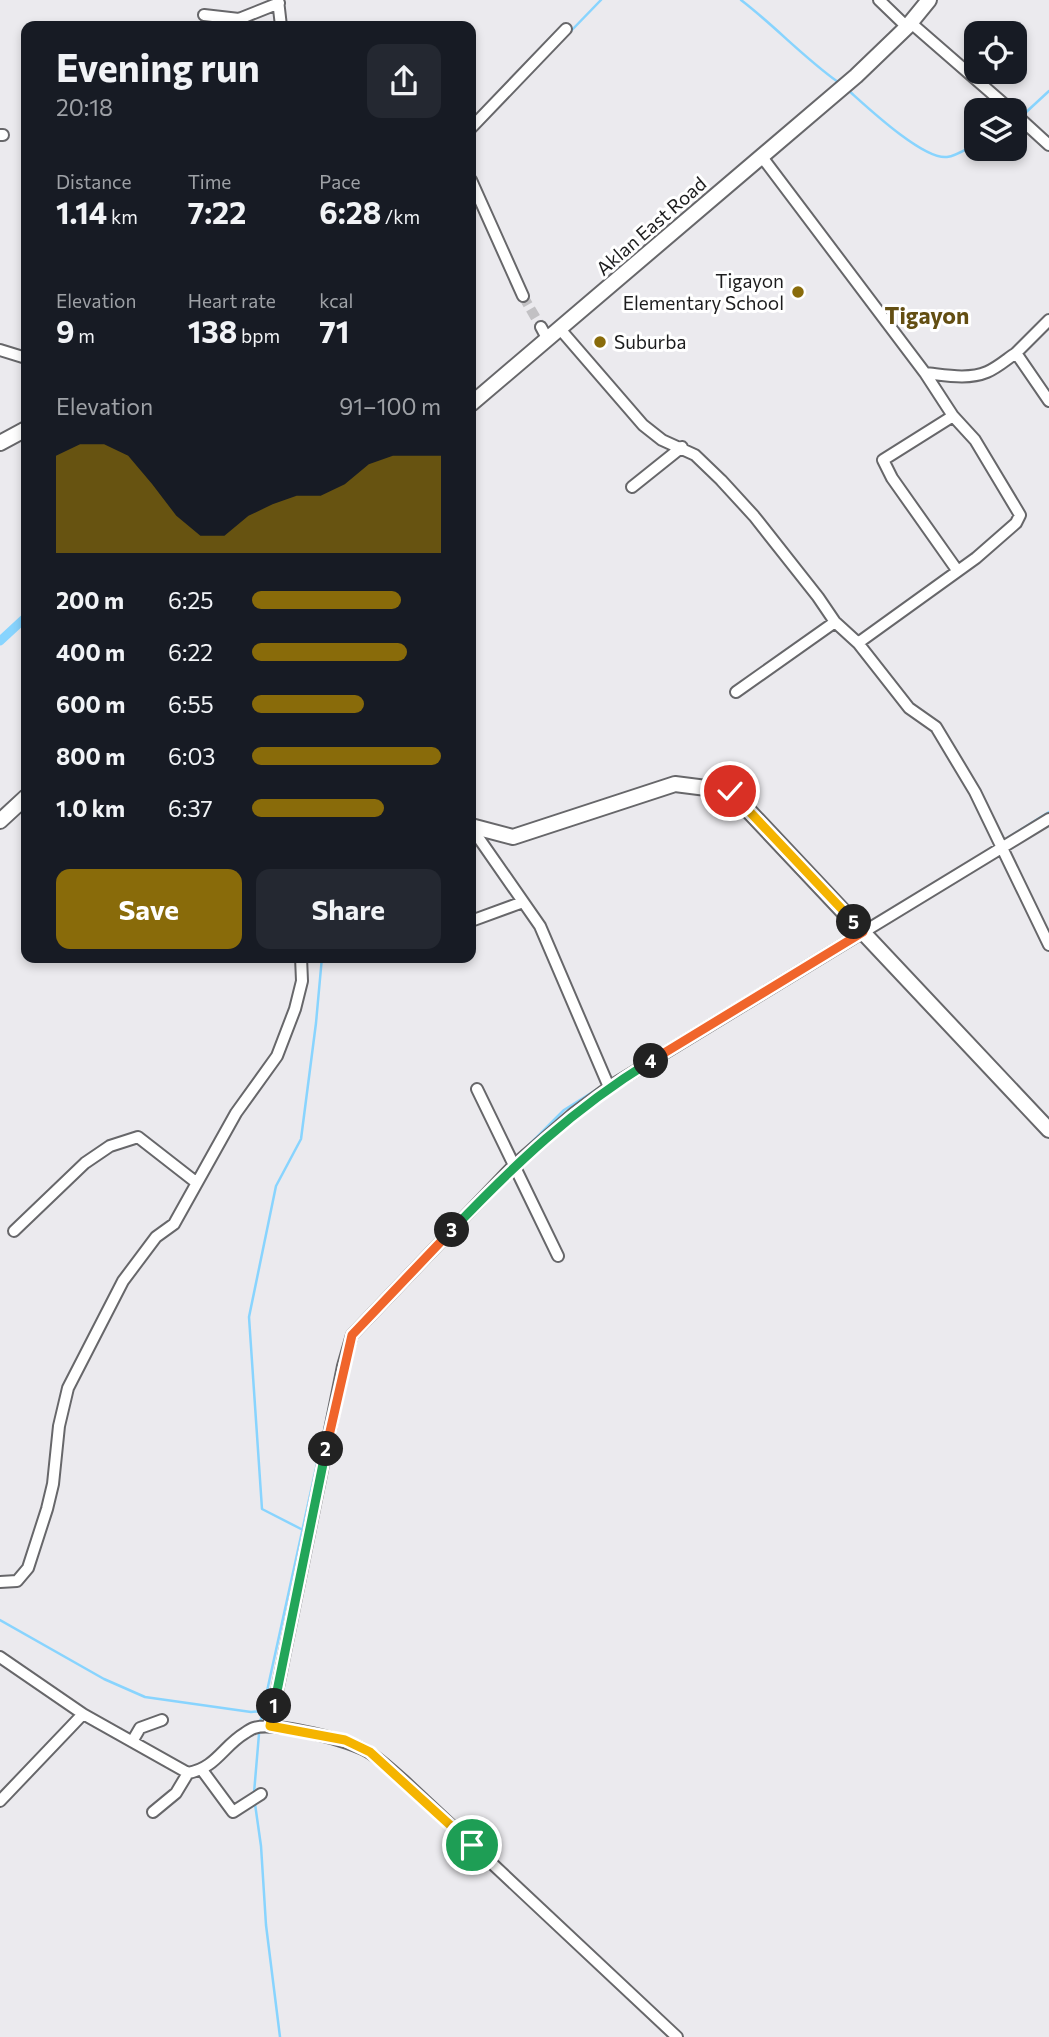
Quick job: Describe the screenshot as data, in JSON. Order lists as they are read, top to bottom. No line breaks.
{"streets":{"main road":["Aklan East Road"]},"districts":["Tigayon"],"places":["Tigayon Elementary School","Suburba"],"page":{"heading":["Evening run","20:18"],"stats":[["Distance","1.14 km"],["Time","7:22"],["Pace","6:28 /km"],["Elevation","9 m"],["Heart rate","138 bpm"],["kcal","71"]],"chart":["Elevation","91–100 m"],"list":[{"name":"200 m","note":"6:25"},{"name":"400 m","note":"6:22"},{"name":"600 m","note":"6:55"},{"name":"800 m","note":"6:03"},{"name":"1.0 km","note":"6:37"}],"buttons":["Save","Share"],"pins":["5","4","3","2","1"]}}
